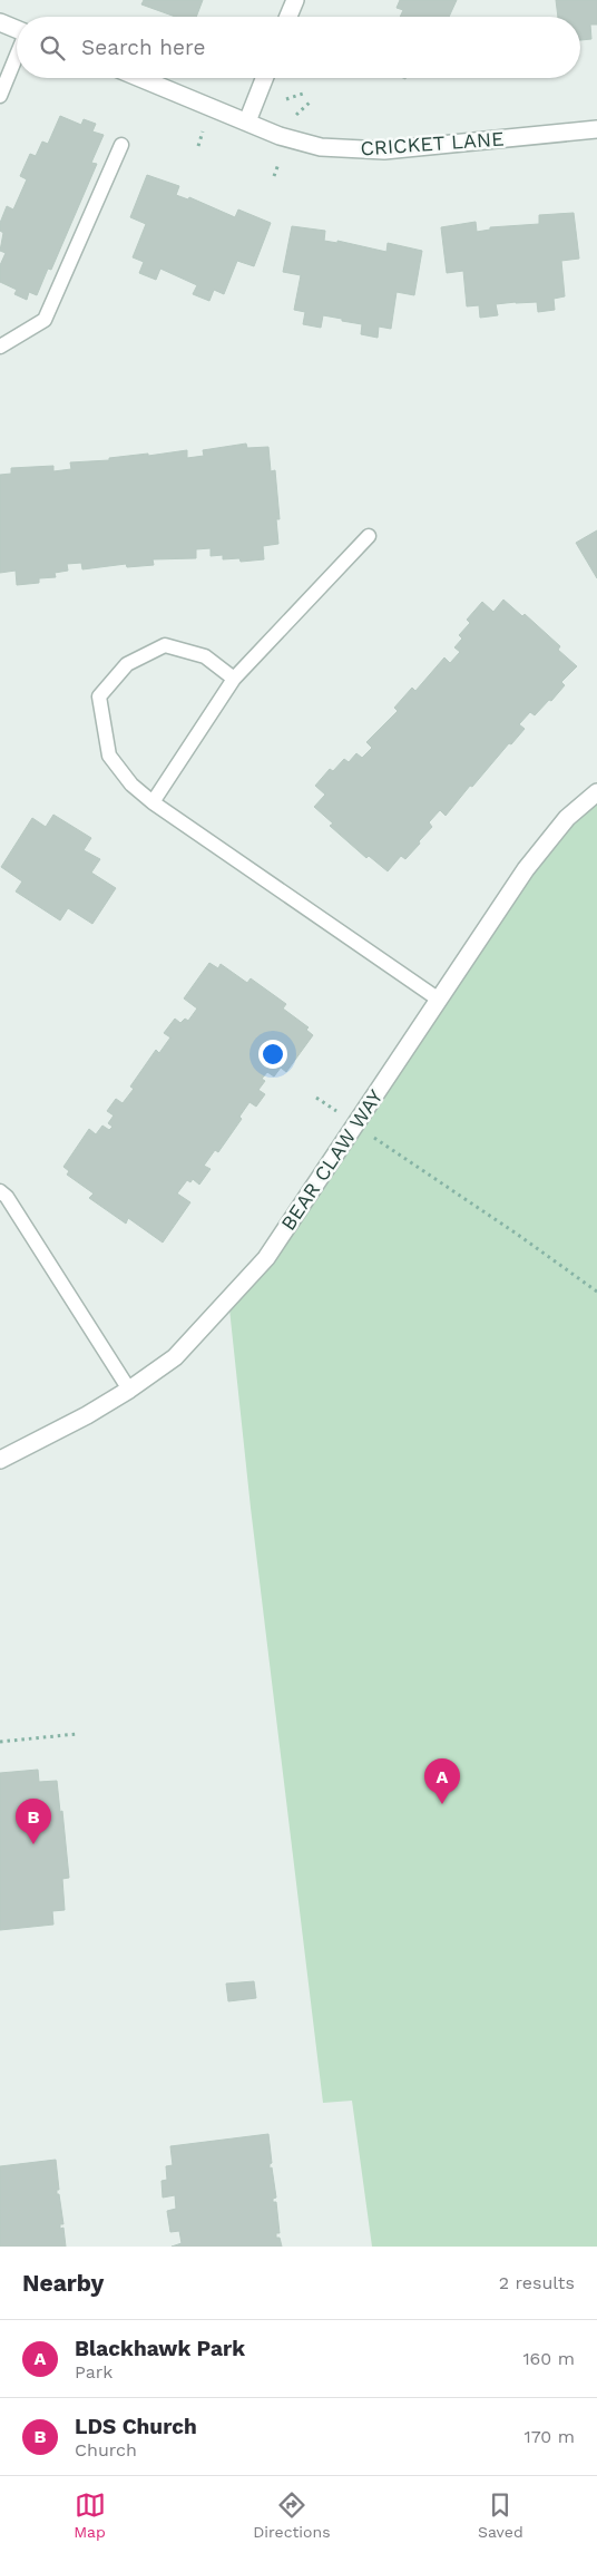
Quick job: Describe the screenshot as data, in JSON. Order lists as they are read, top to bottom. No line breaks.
{"streets":{"street":["CRICKET LANE","BEAR CLAW WAY"]},"page":{"search":"Search here","pins":["A","B"],"heading":["Nearby","2 results"],"list":[{"mark":"A","name":"Blackhawk Park","note":"Park","value":"160 m"},{"mark":"B","name":"LDS Church","note":"Church","value":"170 m"}],"nav":["Map","Directions","Saved"]}}
